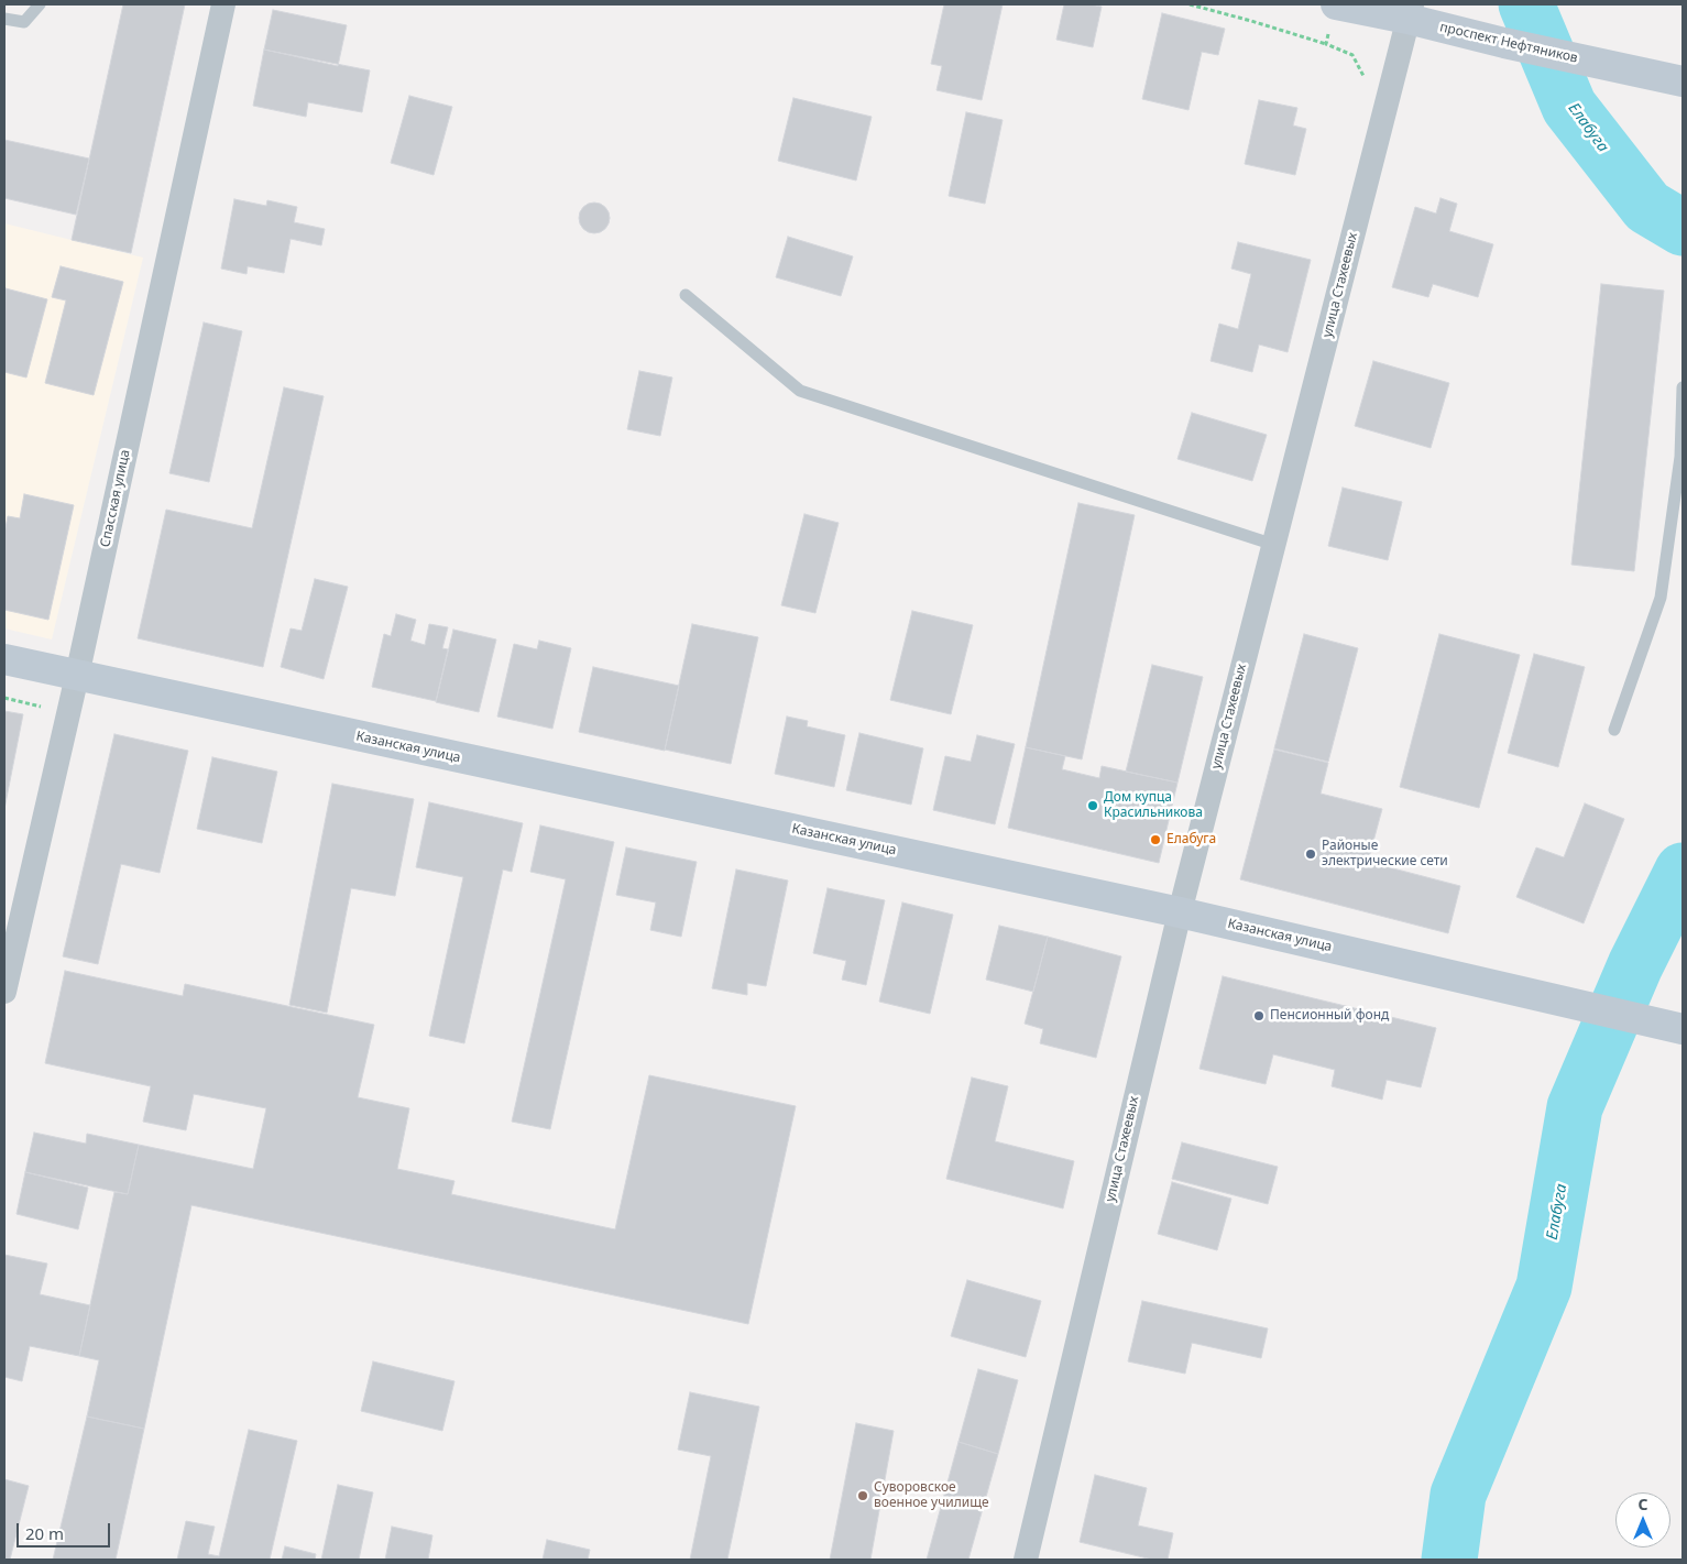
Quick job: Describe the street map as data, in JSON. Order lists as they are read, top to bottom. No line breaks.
{"streets":{"street":["проспект Нефтяников","улица Стахеевых","Спасская улица","Казанская улица"]},"crossings":[["проспект Нефтяников","улица Стахеевых"],["улица Стахеевых","Казанская улица"],["Спасская улица","Казанская улица"]],"water":["Елабуга"],"places":["Дом купца Красильникова","Елабуга","Районые электрические сети","Пенсионный фонд","Суворовское военное училище"],"scale_bar":"20 m","north":"top"}
